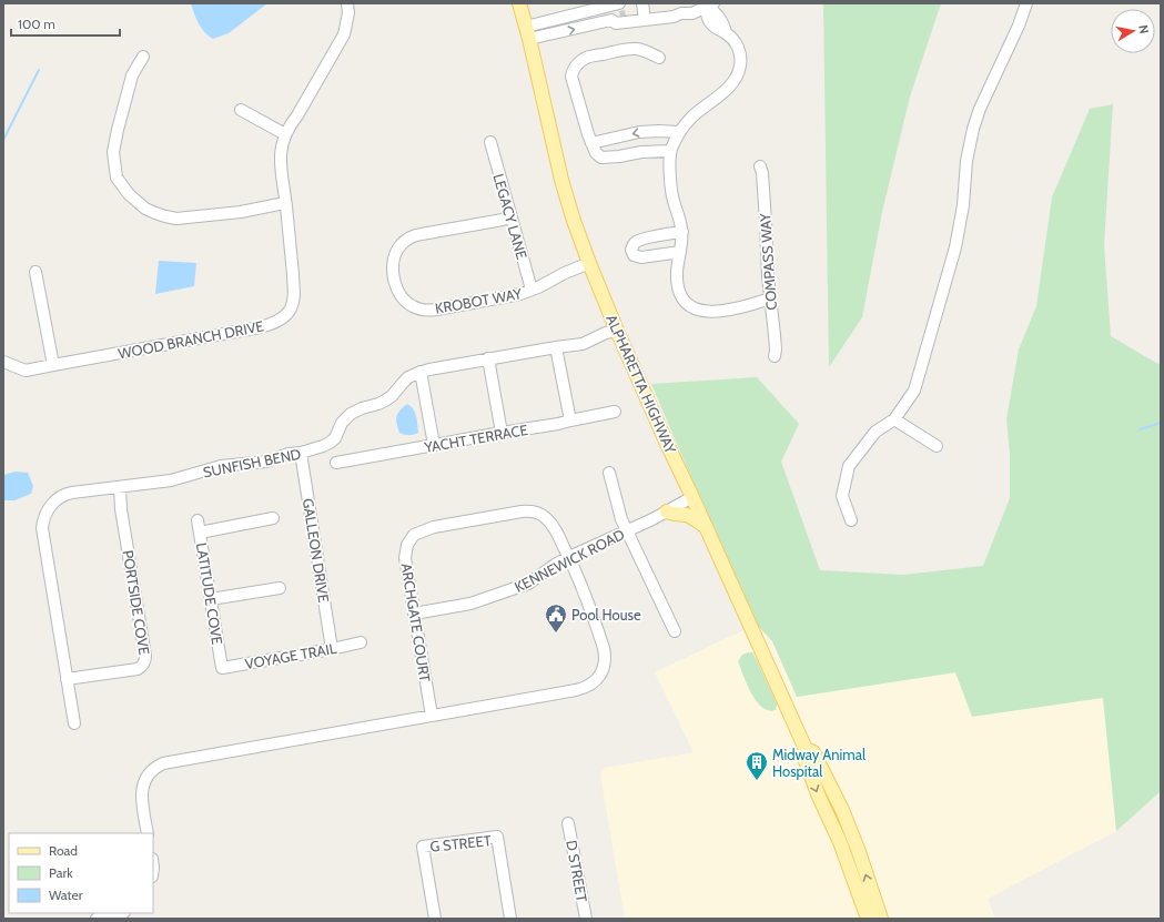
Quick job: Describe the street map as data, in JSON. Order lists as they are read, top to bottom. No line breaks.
{"streets":{"main road":["ALPHARETTA HIGHWAY"],"street":["LEGACY LANE","COMPASS WAY","KROBOT WAY","WOOD BRANCH DRIVE","YACHT TERRACE","SUNFISH BEND","GALLEON DRIVE","KENNEWICK ROAD","LATITUDE COVE","PORTSIDE COVE","ARCHGATE COURT","VOYAGE TRAIL","G STREET","D STREET"]},"crossings":[["LEGACY LANE","KROBOT WAY"],["KROBOT WAY","ALPHARETTA HIGHWAY"],["ALPHARETTA HIGHWAY","SUNFISH BEND"],["ALPHARETTA HIGHWAY","KENNEWICK ROAD"],["SUNFISH BEND","GALLEON DRIVE"],["SUNFISH BEND","PORTSIDE COVE"],["GALLEON DRIVE","VOYAGE TRAIL"],["KENNEWICK ROAD","ARCHGATE COURT"],["LATITUDE COVE","VOYAGE TRAIL"]],"places":{"public building":["Pool House"],"building":["Midway Animal Hospital"]},"legend":["Road","Park","Water"],"scale_bar":"100 m","north":"right"}
